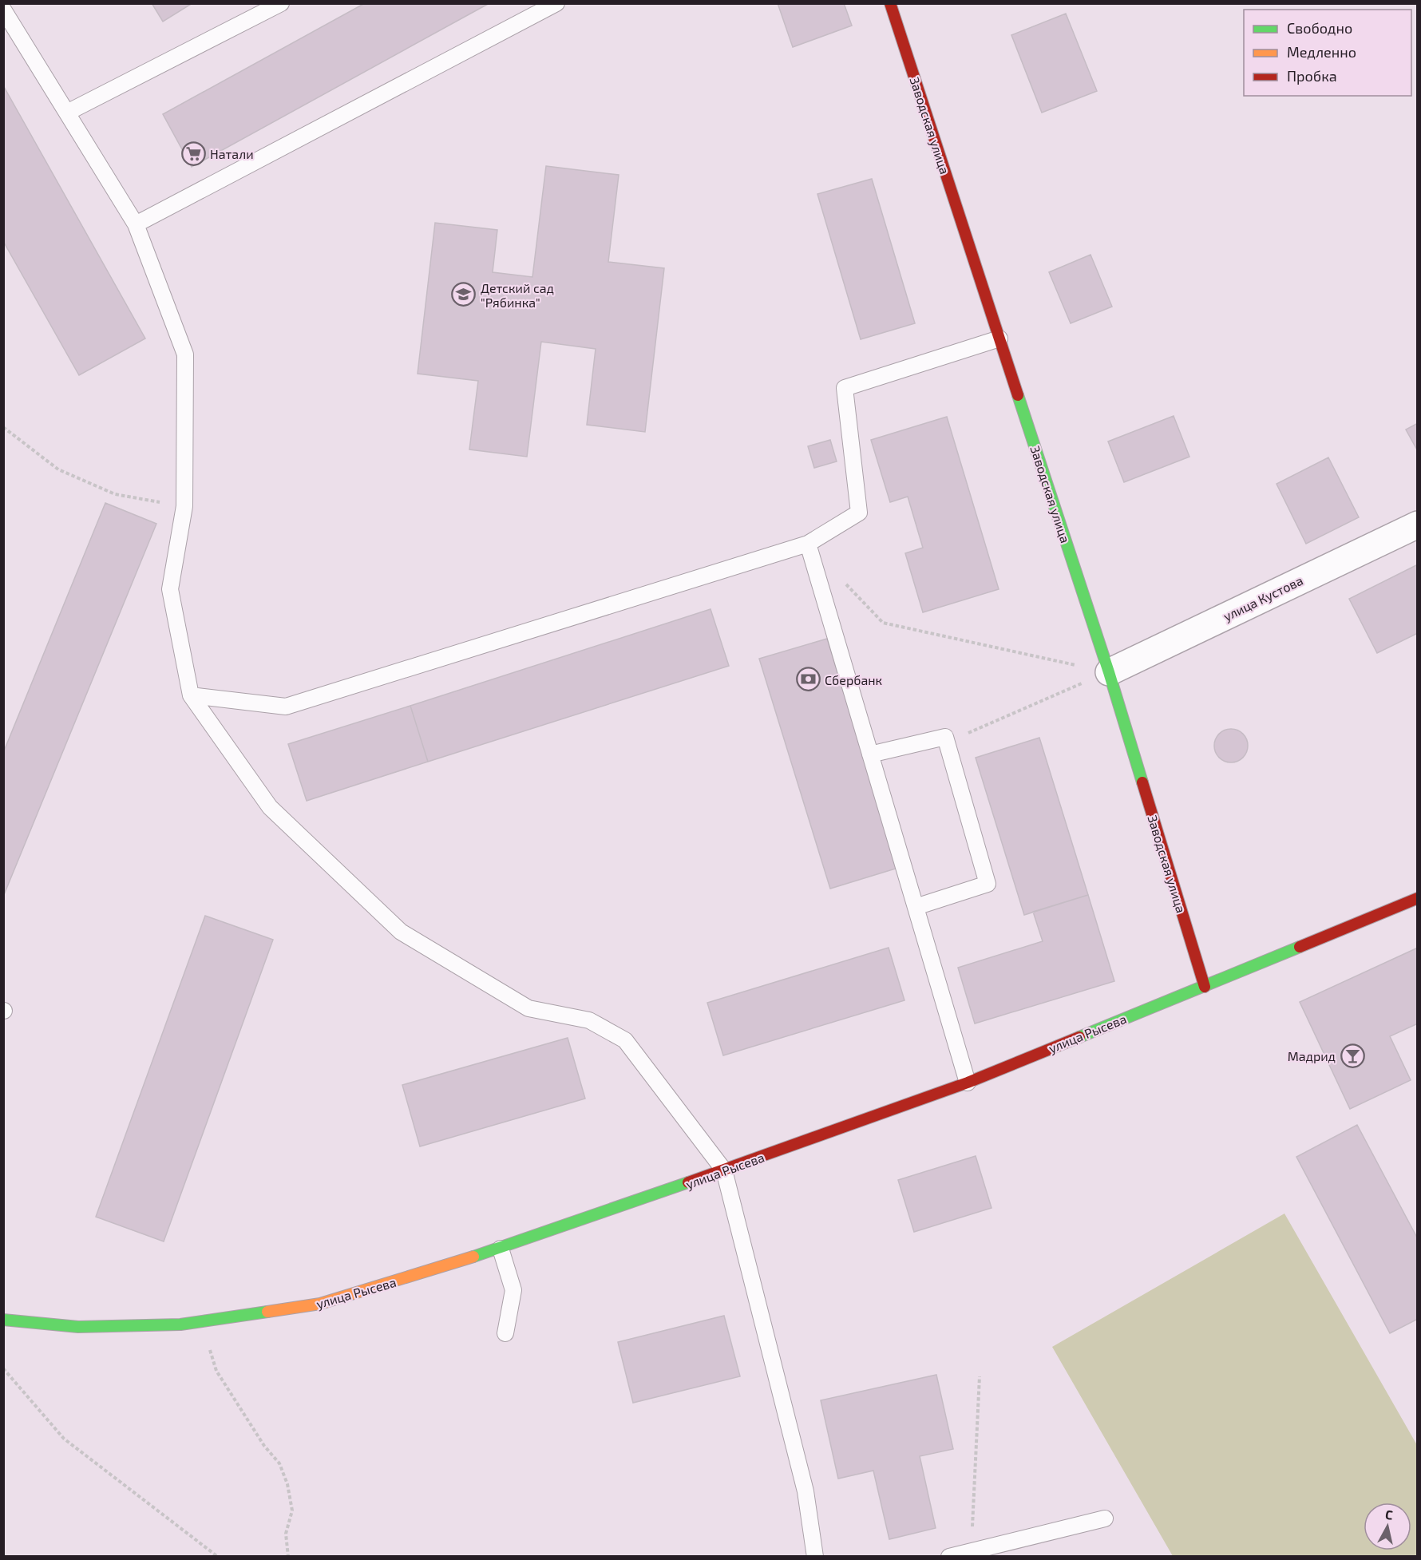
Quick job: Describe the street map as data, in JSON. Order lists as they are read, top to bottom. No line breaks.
{"streets":{"main road":["Заводская улица","улица Рысева"],"street":["улица Кустова"]},"crossings":[["Заводская улица","улица Кустова"],["Заводская улица","улица Рысева"]],"places":{"supermarket":["Натали"],"school or university":["Детский сад \"Рябинка\""],"bank":["Сбербанк"],"bar":["Мадрид"]},"legend":["Свободно","Медленно","Пробка"],"north":"top"}
